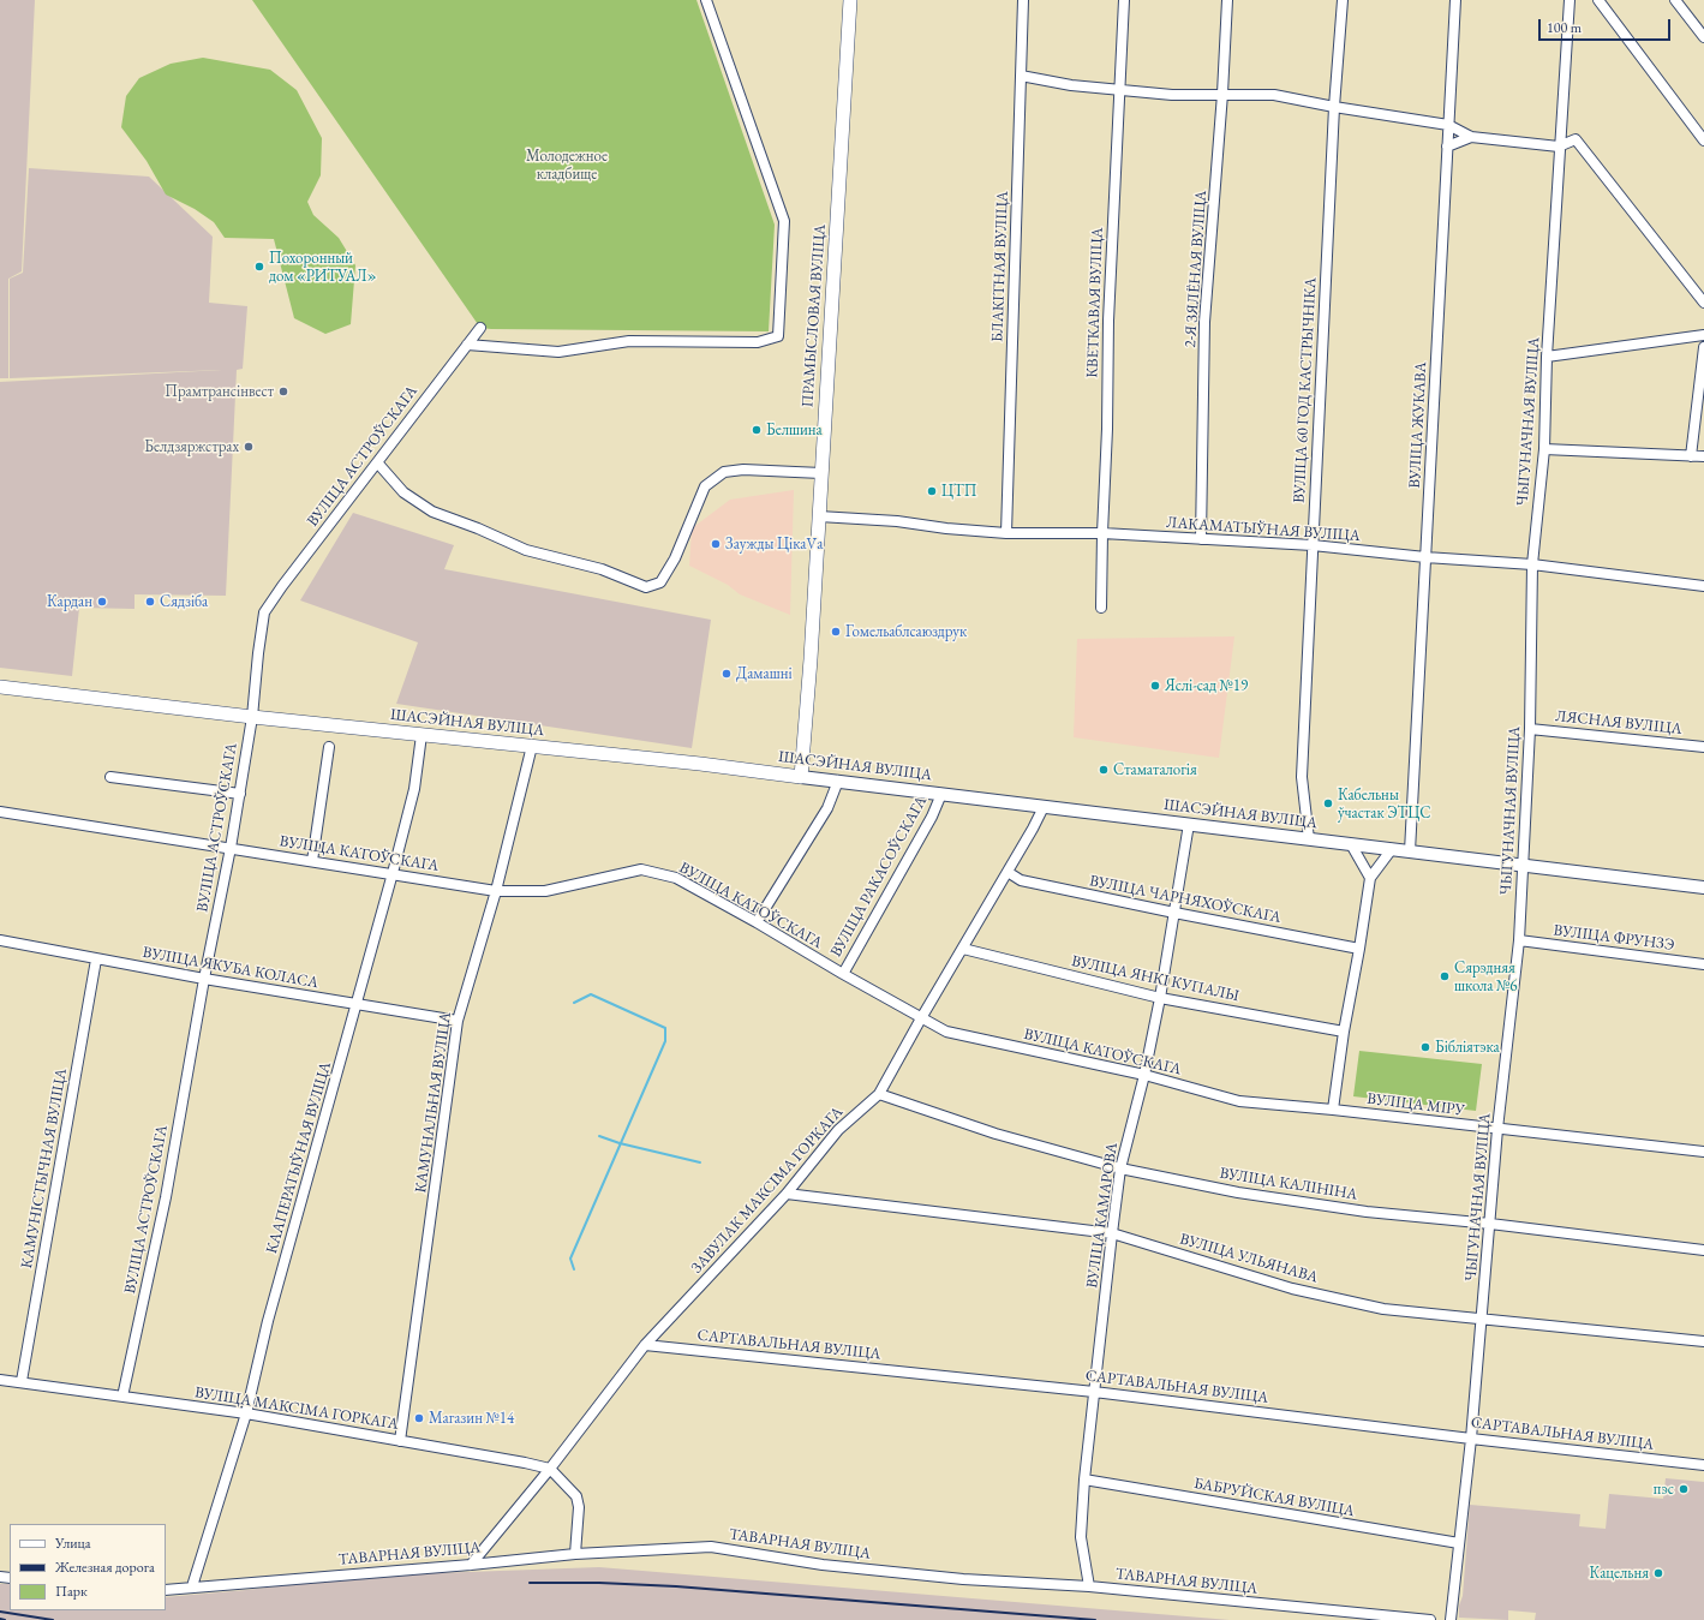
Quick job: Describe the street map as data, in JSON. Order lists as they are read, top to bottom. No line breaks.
{"streets":{"main road":["ПРАМЫСЛОВАЯ ВУЛІЦА","ШАСЭЙНАЯ ВУЛІЦА"],"street":["БЛАКІТНАЯ ВУЛІЦА","2-Я ЗЯЛЁНАЯ ВУЛІЦА","КВЕТКАВАЯ ВУЛІЦА","ВУЛІЦА 60 ГОД КАСТРЫЧНІКА","ЧЫГУНАЧНАЯ ВУЛІЦА","ВУЛІЦА ЖУКАВА","ВУЛІЦА АСТРОЎСКАГА","ЛАКАМАТЫЎНАЯ ВУЛІЦА","ЛЯСНАЯ ВУЛІЦА","ВУЛІЦА КАТОЎСКАГА","ВУЛІЦА РАКАСОЎСКАГА","ВУЛІЦА ЧАРНЯХОЎСКАГА","ВУЛІЦА ФРУНЗЭ","ВУЛІЦА ЯКУБА КОЛАСА","ВУЛІЦА ЯНКІ КУПАЛЫ","КАМУНАЛЬНАЯ ВУЛІЦА","ВУЛІЦА МІРУ","КААПЕРАТЫЎНАЯ ВУЛІЦА","КАМУНІСТЫЧНАЯ ВУЛІЦА","ВУЛІЦА КАЛІНІНА","ЗАВУЛАК МАКСІМА ГОРКАГА","ВУЛІЦА КАМАРОВА","ВУЛІЦА УЛЬЯНАВА","САРТАВАЛЬНАЯ ВУЛІЦА","ВУЛІЦА МАКСІМА ГОРКАГА","БАБРУЙСКАЯ ВУЛІЦА","ТАВАРНАЯ ВУЛІЦА"]},"crossings":[["БЛАКІТНАЯ ВУЛІЦА","ЛАКАМАТЫЎНАЯ ВУЛІЦА"],["2-Я ЗЯЛЁНАЯ ВУЛІЦА","ЛАКАМАТЫЎНАЯ ВУЛІЦА"],["КВЕТКАВАЯ ВУЛІЦА","ЛАКАМАТЫЎНАЯ ВУЛІЦА"],["ПРАМЫСЛОВАЯ ВУЛІЦА","ЛАКАМАТЫЎНАЯ ВУЛІЦА"],["ПРАМЫСЛОВАЯ ВУЛІЦА","ШАСЭЙНАЯ ВУЛІЦА"],["ВУЛІЦА 60 ГОД КАСТРЫЧНІКА","ЛАКАМАТЫЎНАЯ ВУЛІЦА"],["ВУЛІЦА 60 ГОД КАСТРЫЧНІКА","ШАСЭЙНАЯ ВУЛІЦА"],["ЧЫГУНАЧНАЯ ВУЛІЦА","ЛАКАМАТЫЎНАЯ ВУЛІЦА"],["ЧЫГУНАЧНАЯ ВУЛІЦА","ШАСЭЙНАЯ ВУЛІЦА"],["ЧЫГУНАЧНАЯ ВУЛІЦА","ЛЯСНАЯ ВУЛІЦА"],["ЧЫГУНАЧНАЯ ВУЛІЦА","ВУЛІЦА ФРУНЗЭ"],["ЧЫГУНАЧНАЯ ВУЛІЦА","ВУЛІЦА МІРУ"],["ЧЫГУНАЧНАЯ ВУЛІЦА","ВУЛІЦА КАЛІНІНА"],["ЧЫГУНАЧНАЯ ВУЛІЦА","ВУЛІЦА УЛЬЯНАВА"],["ЧЫГУНАЧНАЯ ВУЛІЦА","САРТАВАЛЬНАЯ ВУЛІЦА"],["ЧЫГУНАЧНАЯ ВУЛІЦА","БАБРУЙСКАЯ ВУЛІЦА"],["ВУЛІЦА ЖУКАВА","ЛАКАМАТЫЎНАЯ ВУЛІЦА"],["ВУЛІЦА ЖУКАВА","ШАСЭЙНАЯ ВУЛІЦА"],["ВУЛІЦА АСТРОЎСКАГА","ШАСЭЙНАЯ ВУЛІЦА"],["ВУЛІЦА АСТРОЎСКАГА","ВУЛІЦА КАТОЎСКАГА"],["ВУЛІЦА АСТРОЎСКАГА","ВУЛІЦА ЯКУБА КОЛАСА"],["ВУЛІЦА АСТРОЎСКАГА","ВУЛІЦА МАКСІМА ГОРКАГА"],["ШАСЭЙНАЯ ВУЛІЦА","ВУЛІЦА РАКАСОЎСКАГА"],["ШАСЭЙНАЯ ВУЛІЦА","КАМУНАЛЬНАЯ ВУЛІЦА"],["ШАСЭЙНАЯ ВУЛІЦА","КААПЕРАТЫЎНАЯ ВУЛІЦА"],["ШАСЭЙНАЯ ВУЛІЦА","ЗАВУЛАК МАКСІМА ГОРКАГА"],["ШАСЭЙНАЯ ВУЛІЦА","ВУЛІЦА КАМАРОВА"],["ВУЛІЦА КАТОЎСКАГА","ВУЛІЦА РАКАСОЎСКАГА"],["ВУЛІЦА КАТОЎСКАГА","КАМУНАЛЬНАЯ ВУЛІЦА"],["ВУЛІЦА КАТОЎСКАГА","ВУЛІЦА МІРУ"],["ВУЛІЦА КАТОЎСКАГА","КААПЕРАТЫЎНАЯ ВУЛІЦА"],["ВУЛІЦА КАТОЎСКАГА","ЗАВУЛАК МАКСІМА ГОРКАГА"],["ВУЛІЦА КАТОЎСКАГА","ВУЛІЦА КАМАРОВА"],["ВУЛІЦА ЧАРНЯХОЎСКАГА","ЗАВУЛАК МАКСІМА ГОРКАГА"],["ВУЛІЦА ЧАРНЯХОЎСКАГА","ВУЛІЦА КАМАРОВА"],["ВУЛІЦА ЯКУБА КОЛАСА","КАМУНАЛЬНАЯ ВУЛІЦА"],["ВУЛІЦА ЯКУБА КОЛАСА","КААПЕРАТЫЎНАЯ ВУЛІЦА"],["ВУЛІЦА ЯКУБА КОЛАСА","КАМУНІСТЫЧНАЯ ВУЛІЦА"],["ВУЛІЦА ЯНКІ КУПАЛЫ","ЗАВУЛАК МАКСІМА ГОРКАГА"],["ВУЛІЦА ЯНКІ КУПАЛЫ","ВУЛІЦА КАМАРОВА"],["КАМУНАЛЬНАЯ ВУЛІЦА","ВУЛІЦА МАКСІМА ГОРКАГА"],["КААПЕРАТЫЎНАЯ ВУЛІЦА","ВУЛІЦА МАКСІМА ГОРКАГА"],["КААПЕРАТЫЎНАЯ ВУЛІЦА","ТАВАРНАЯ ВУЛІЦА"],["КАМУНІСТЫЧНАЯ ВУЛІЦА","ВУЛІЦА МАКСІМА ГОРКАГА"],["ВУЛІЦА КАЛІНІНА","ЗАВУЛАК МАКСІМА ГОРКАГА"],["ВУЛІЦА КАЛІНІНА","ВУЛІЦА КАМАРОВА"],["ЗАВУЛАК МАКСІМА ГОРКАГА","ВУЛІЦА УЛЬЯНАВА"],["ЗАВУЛАК МАКСІМА ГОРКАГА","САРТАВАЛЬНАЯ ВУЛІЦА"],["ЗАВУЛАК МАКСІМА ГОРКАГА","ВУЛІЦА МАКСІМА ГОРКАГА"],["ЗАВУЛАК МАКСІМА ГОРКАГА","ТАВАРНАЯ ВУЛІЦА"],["ВУЛІЦА КАМАРОВА","ВУЛІЦА УЛЬЯНАВА"],["ВУЛІЦА КАМАРОВА","САРТАВАЛЬНАЯ ВУЛІЦА"],["ВУЛІЦА КАМАРОВА","БАБРУЙСКАЯ ВУЛІЦА"],["ВУЛІЦА КАМАРОВА","ТАВАРНАЯ ВУЛІЦА"]],"parks":["Молодежное кладбище"],"places":["Похоронный дом «РИТУАЛ»","Прамтрансінвест","Белшина","Белдзяржстрах","ЦТП","Заужды ЦікаVа","Кардан","Сядзіба","Гомельаблсаюздрук","Дамашні","Яслі-сад №19","Стаматалогія","Кабельны ўчастак ЭТЦС","Сярэдняя школа №6","Бібліятэка","Магазин №14","пэс","Кацельня"],"legend":["Улица","Железная дорога","Парк"],"scale_bar":"100 m"}
